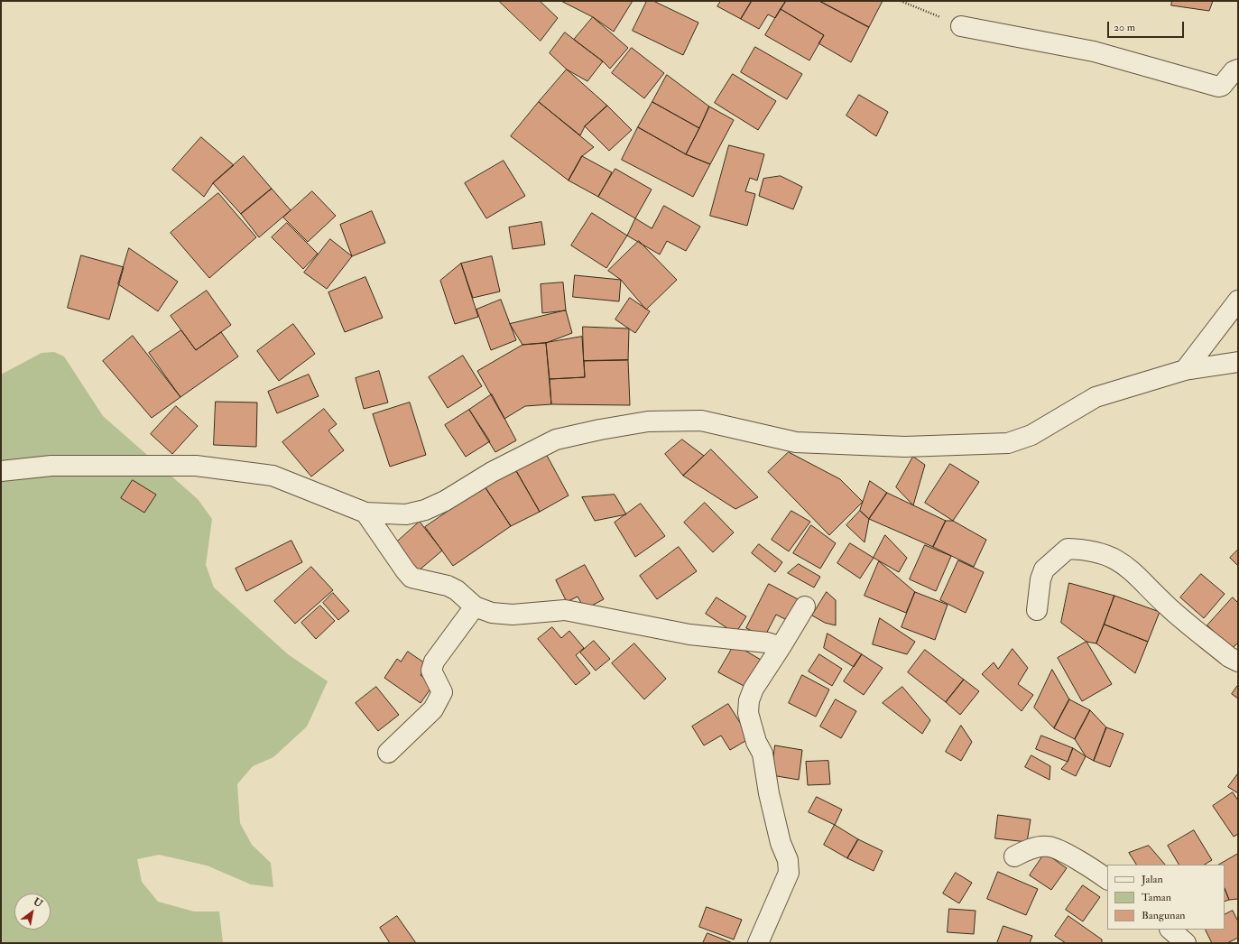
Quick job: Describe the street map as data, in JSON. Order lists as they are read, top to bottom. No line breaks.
{"legend":["Jalan","Taman","Bangunan"],"scale_bar":"20 m","north":"top right"}
